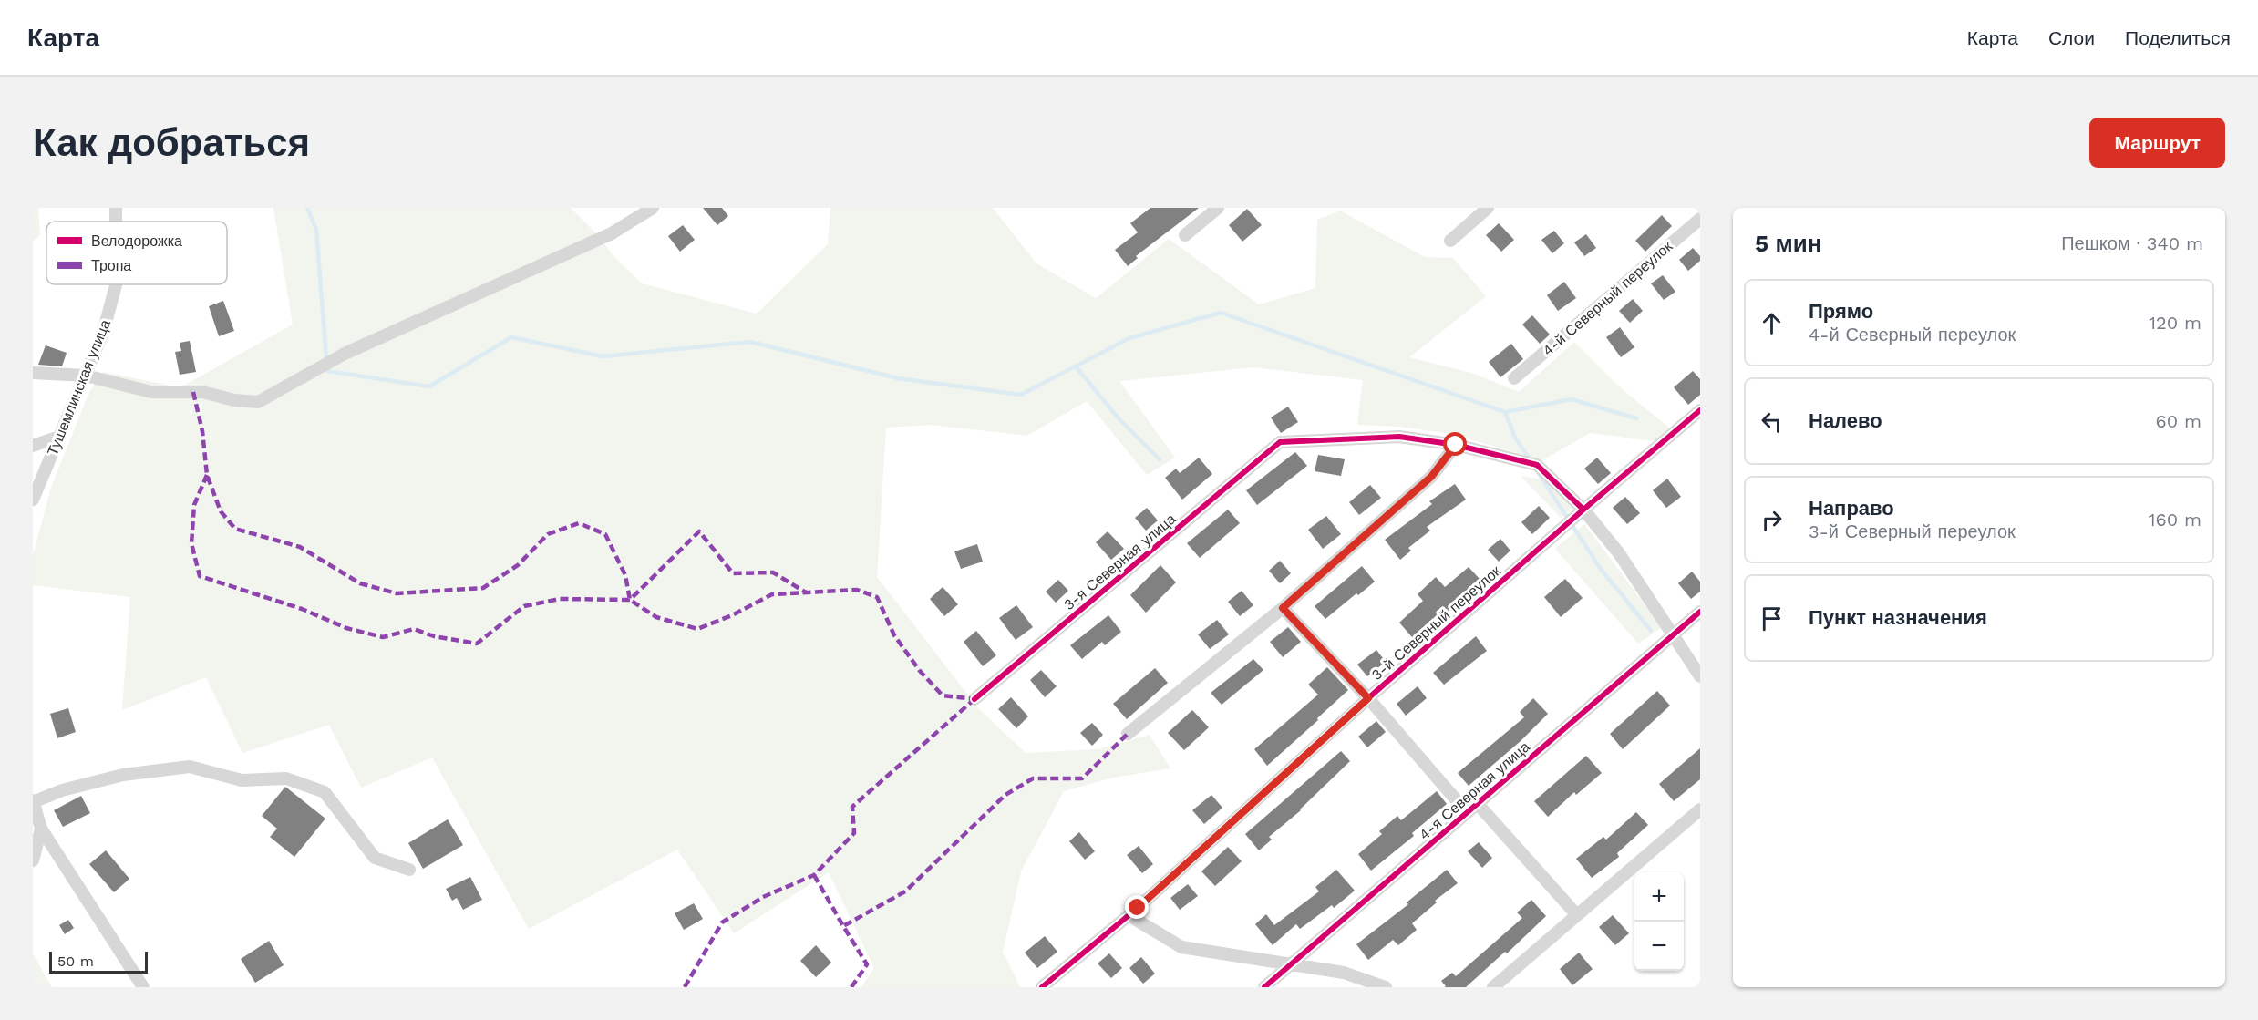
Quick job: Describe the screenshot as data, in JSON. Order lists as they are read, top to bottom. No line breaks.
{"streets":{"street":["4-й Северный переулок","Тушемлинская улица","3-я Северная улица","3-й Северный переулок","4-я Северная улица"]},"legend":["Велодорожка","Тропа"],"scale_bar":"50 m","page":{"header":"Карта","nav":["Карта","Слои","Поделиться"],"buttons":"Маршрут","title":"Как добраться","heading":["5 мин","Пешком · 340 m"],"list":[["Прямо","4-й Северный переулок","120 m"],["Налево","60 m"],["Направо","3-й Северный переулок","160 m"],"Пункт назначения"],"map_buttons":["+","−"],"scale":"50 m"}}
